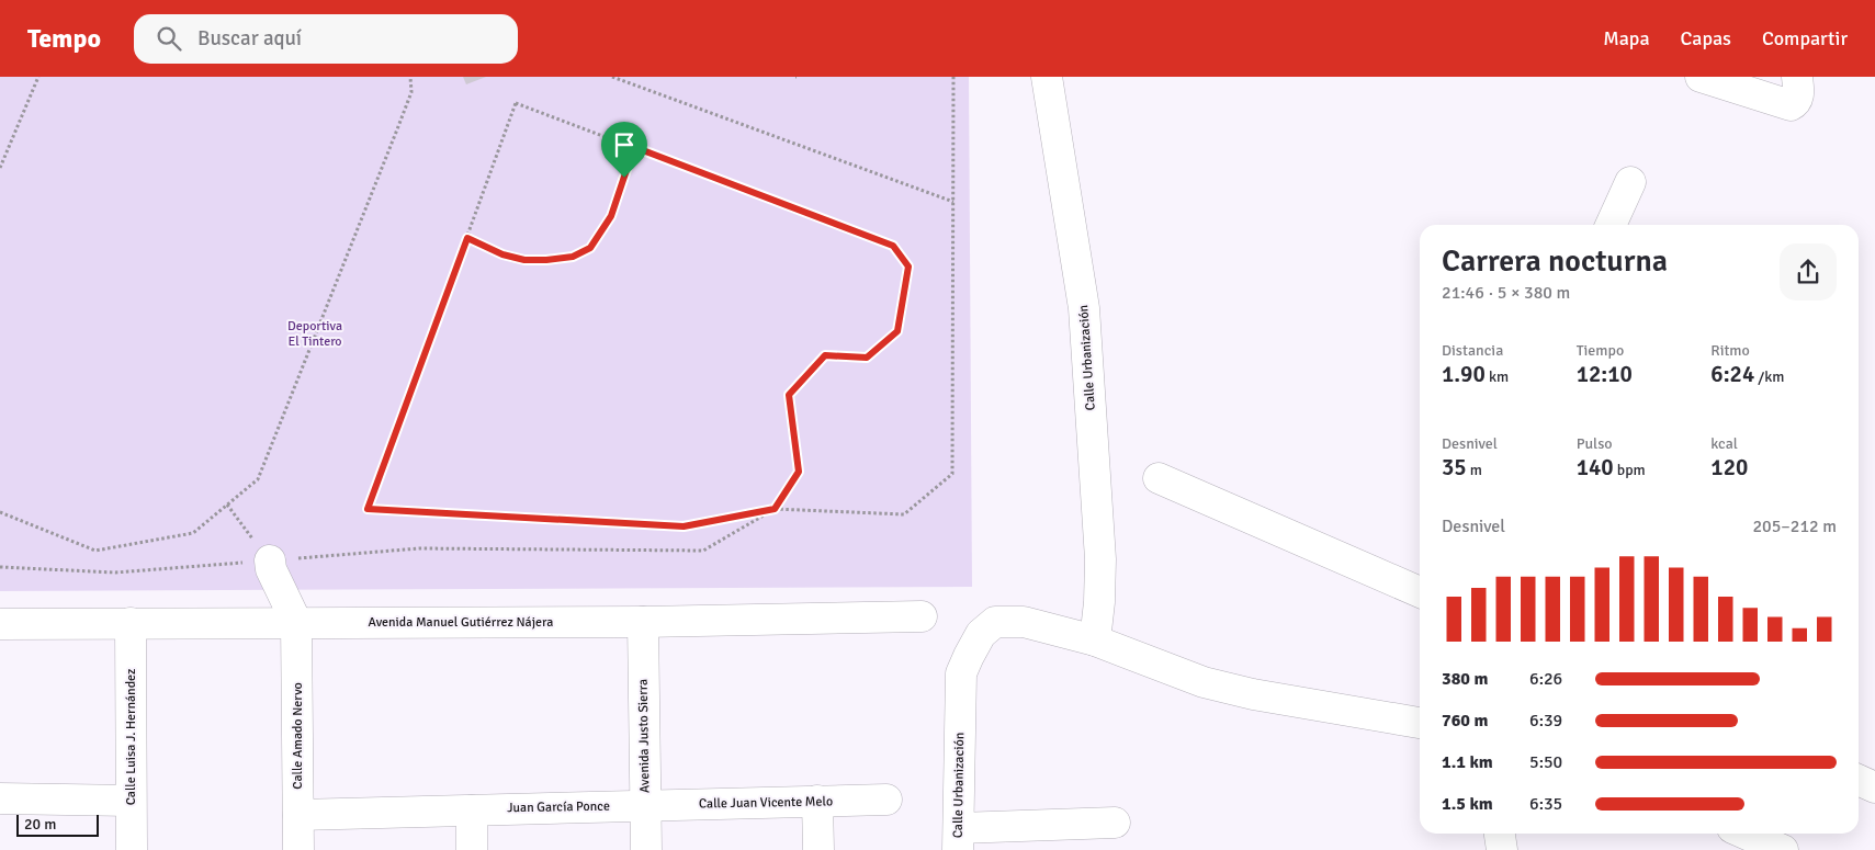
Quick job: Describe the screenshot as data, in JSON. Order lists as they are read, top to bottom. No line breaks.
{"streets":{"street":["Calle Urbanización","Avenida Manuel Gutiérrez Nájera","Calle Amado Nervo","Avenida Justo Sierra","Calle Luisa J. Hernández","Calle Juan Vicente Melo","Juan García Ponce"]},"crossings":[["Avenida Manuel Gutiérrez Nájera","Calle Amado Nervo"],["Avenida Manuel Gutiérrez Nájera","Avenida Justo Sierra"],["Avenida Manuel Gutiérrez Nájera","Calle Luisa J. Hernández"],["Avenida Justo Sierra","Calle Juan Vicente Melo"],["Avenida Justo Sierra","Juan García Ponce"],["Calle Juan Vicente Melo","Juan García Ponce"]],"parks":["Deportiva El Tintero"],"scale_bar":"20 m","page":{"header":"Tempo","search":"Buscar aquí","nav":["Mapa","Capas","Compartir"],"heading":["Carrera nocturna","21:46 · 5 × 380 m"],"stats":[["Distancia","1.90 km"],["Tiempo","12:10"],["Ritmo","6:24 /km"],["Desnivel","35 m"],["Pulso","140 bpm"],["kcal","120"]],"chart":["Desnivel","205–212 m"],"list":[{"name":"380 m","note":"6:26"},{"name":"760 m","note":"6:39"},{"name":"1.1 km","note":"5:50"},{"name":"1.5 km","note":"6:35"}],"scale":"20 m"}}
